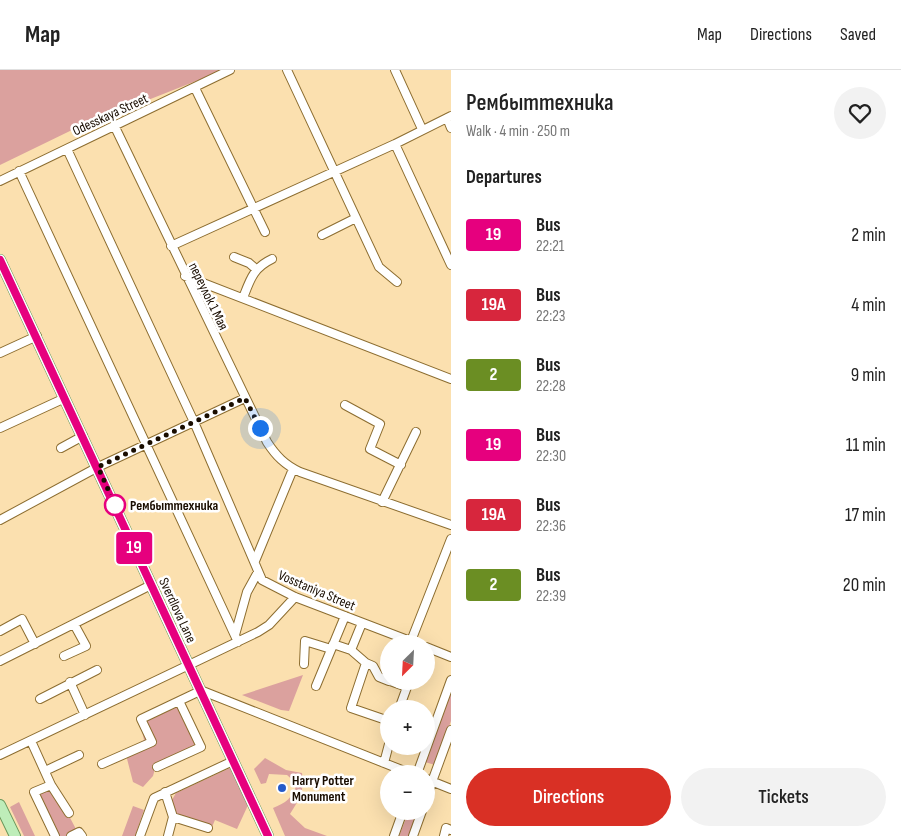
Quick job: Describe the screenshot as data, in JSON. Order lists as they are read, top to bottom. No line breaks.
{"streets":{"main road":["Sverdlova Lane"],"street":["Odesskaya Street","переулок 1 Мая","Vosstaniya Street"]},"crossings":[["Odesskaya Street","переулок 1 Мая"]],"places":["Рембыттехника","Harry Potter Monument"],"lines":["bus line 19"],"north":"bottom left","page":{"header":"Map","nav":["Map","Directions","Saved"],"on_map":"19","heading":[["Рембыттехника","Walk · 4 min · 250 m"],"Departures"],"list":[{"mark":"19","name":"Bus","note":"22:21","value":"2 min"},{"mark":"19А","name":"Bus","note":"22:23","value":"4 min"},{"mark":"2","name":"Bus","note":"22:28","value":"9 min"},{"mark":"19","name":"Bus","note":"22:30","value":"11 min"},{"mark":"19А","name":"Bus","note":"22:36","value":"17 min"},{"mark":"2","name":"Bus","note":"22:39","value":"20 min"}],"map_buttons":["+","−"],"buttons":["Directions","Tickets"]}}
